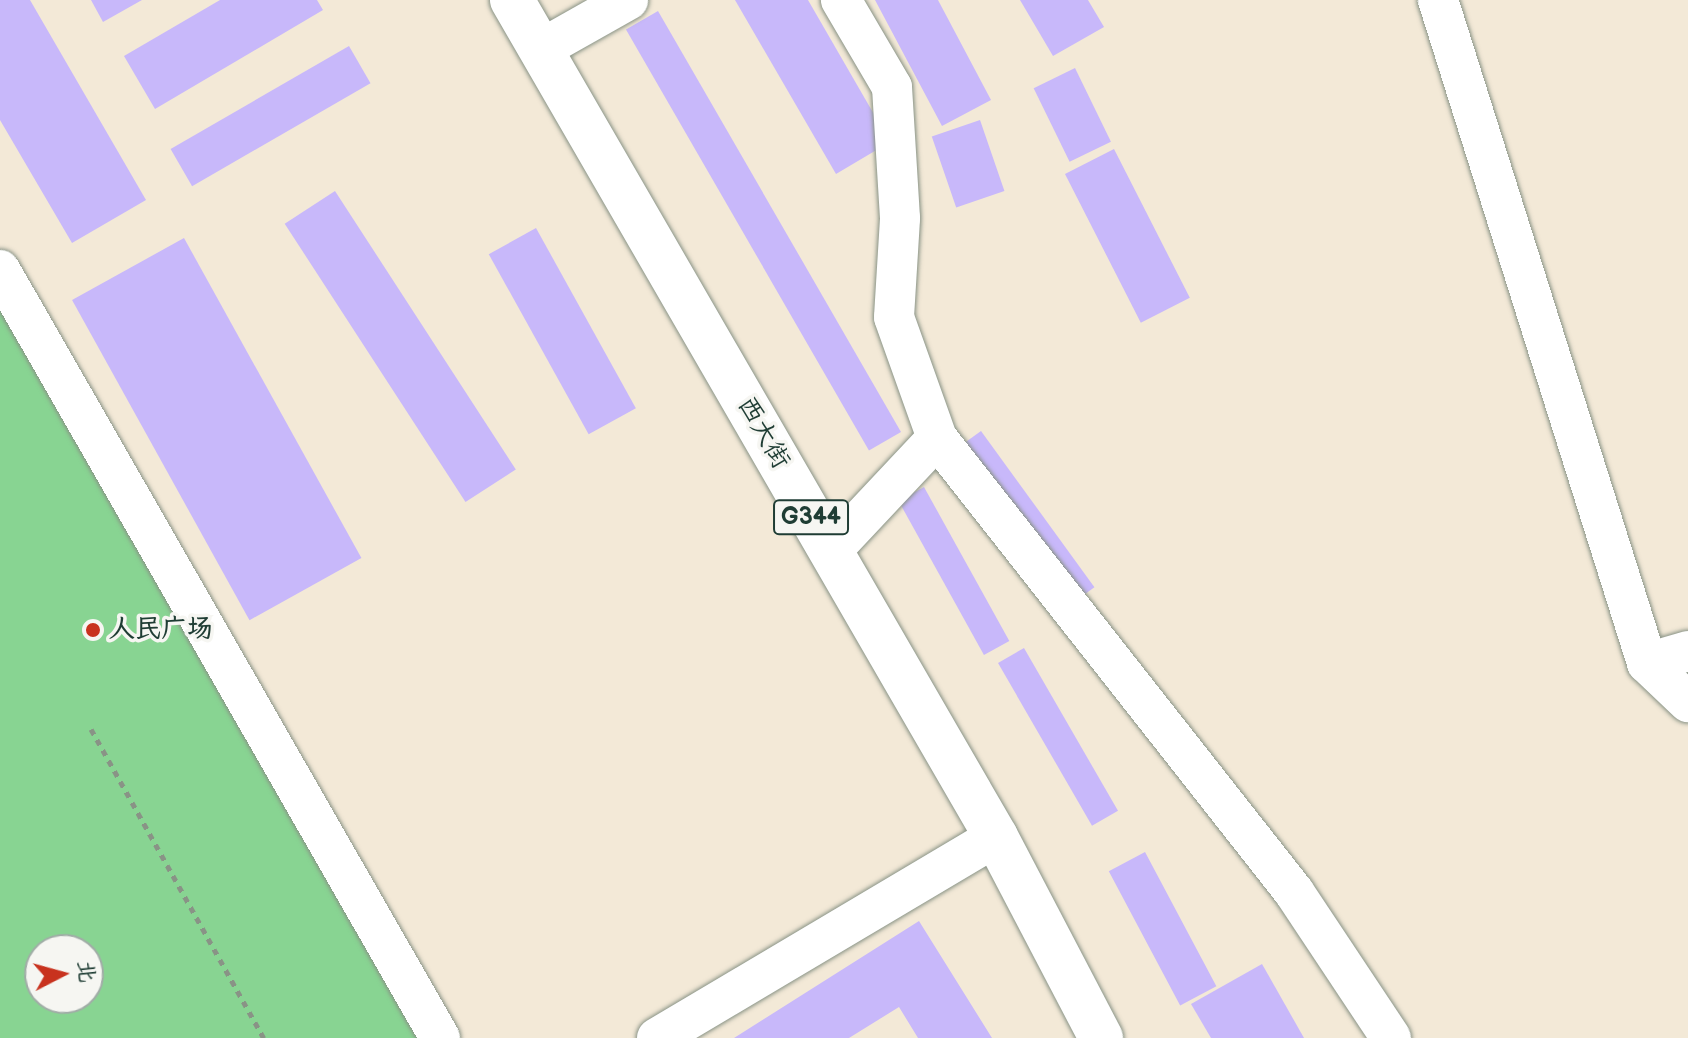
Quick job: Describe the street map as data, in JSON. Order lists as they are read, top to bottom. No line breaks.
{"streets":{"highway":["西大街","G344"]},"places":["人民广场"],"north":"right"}
